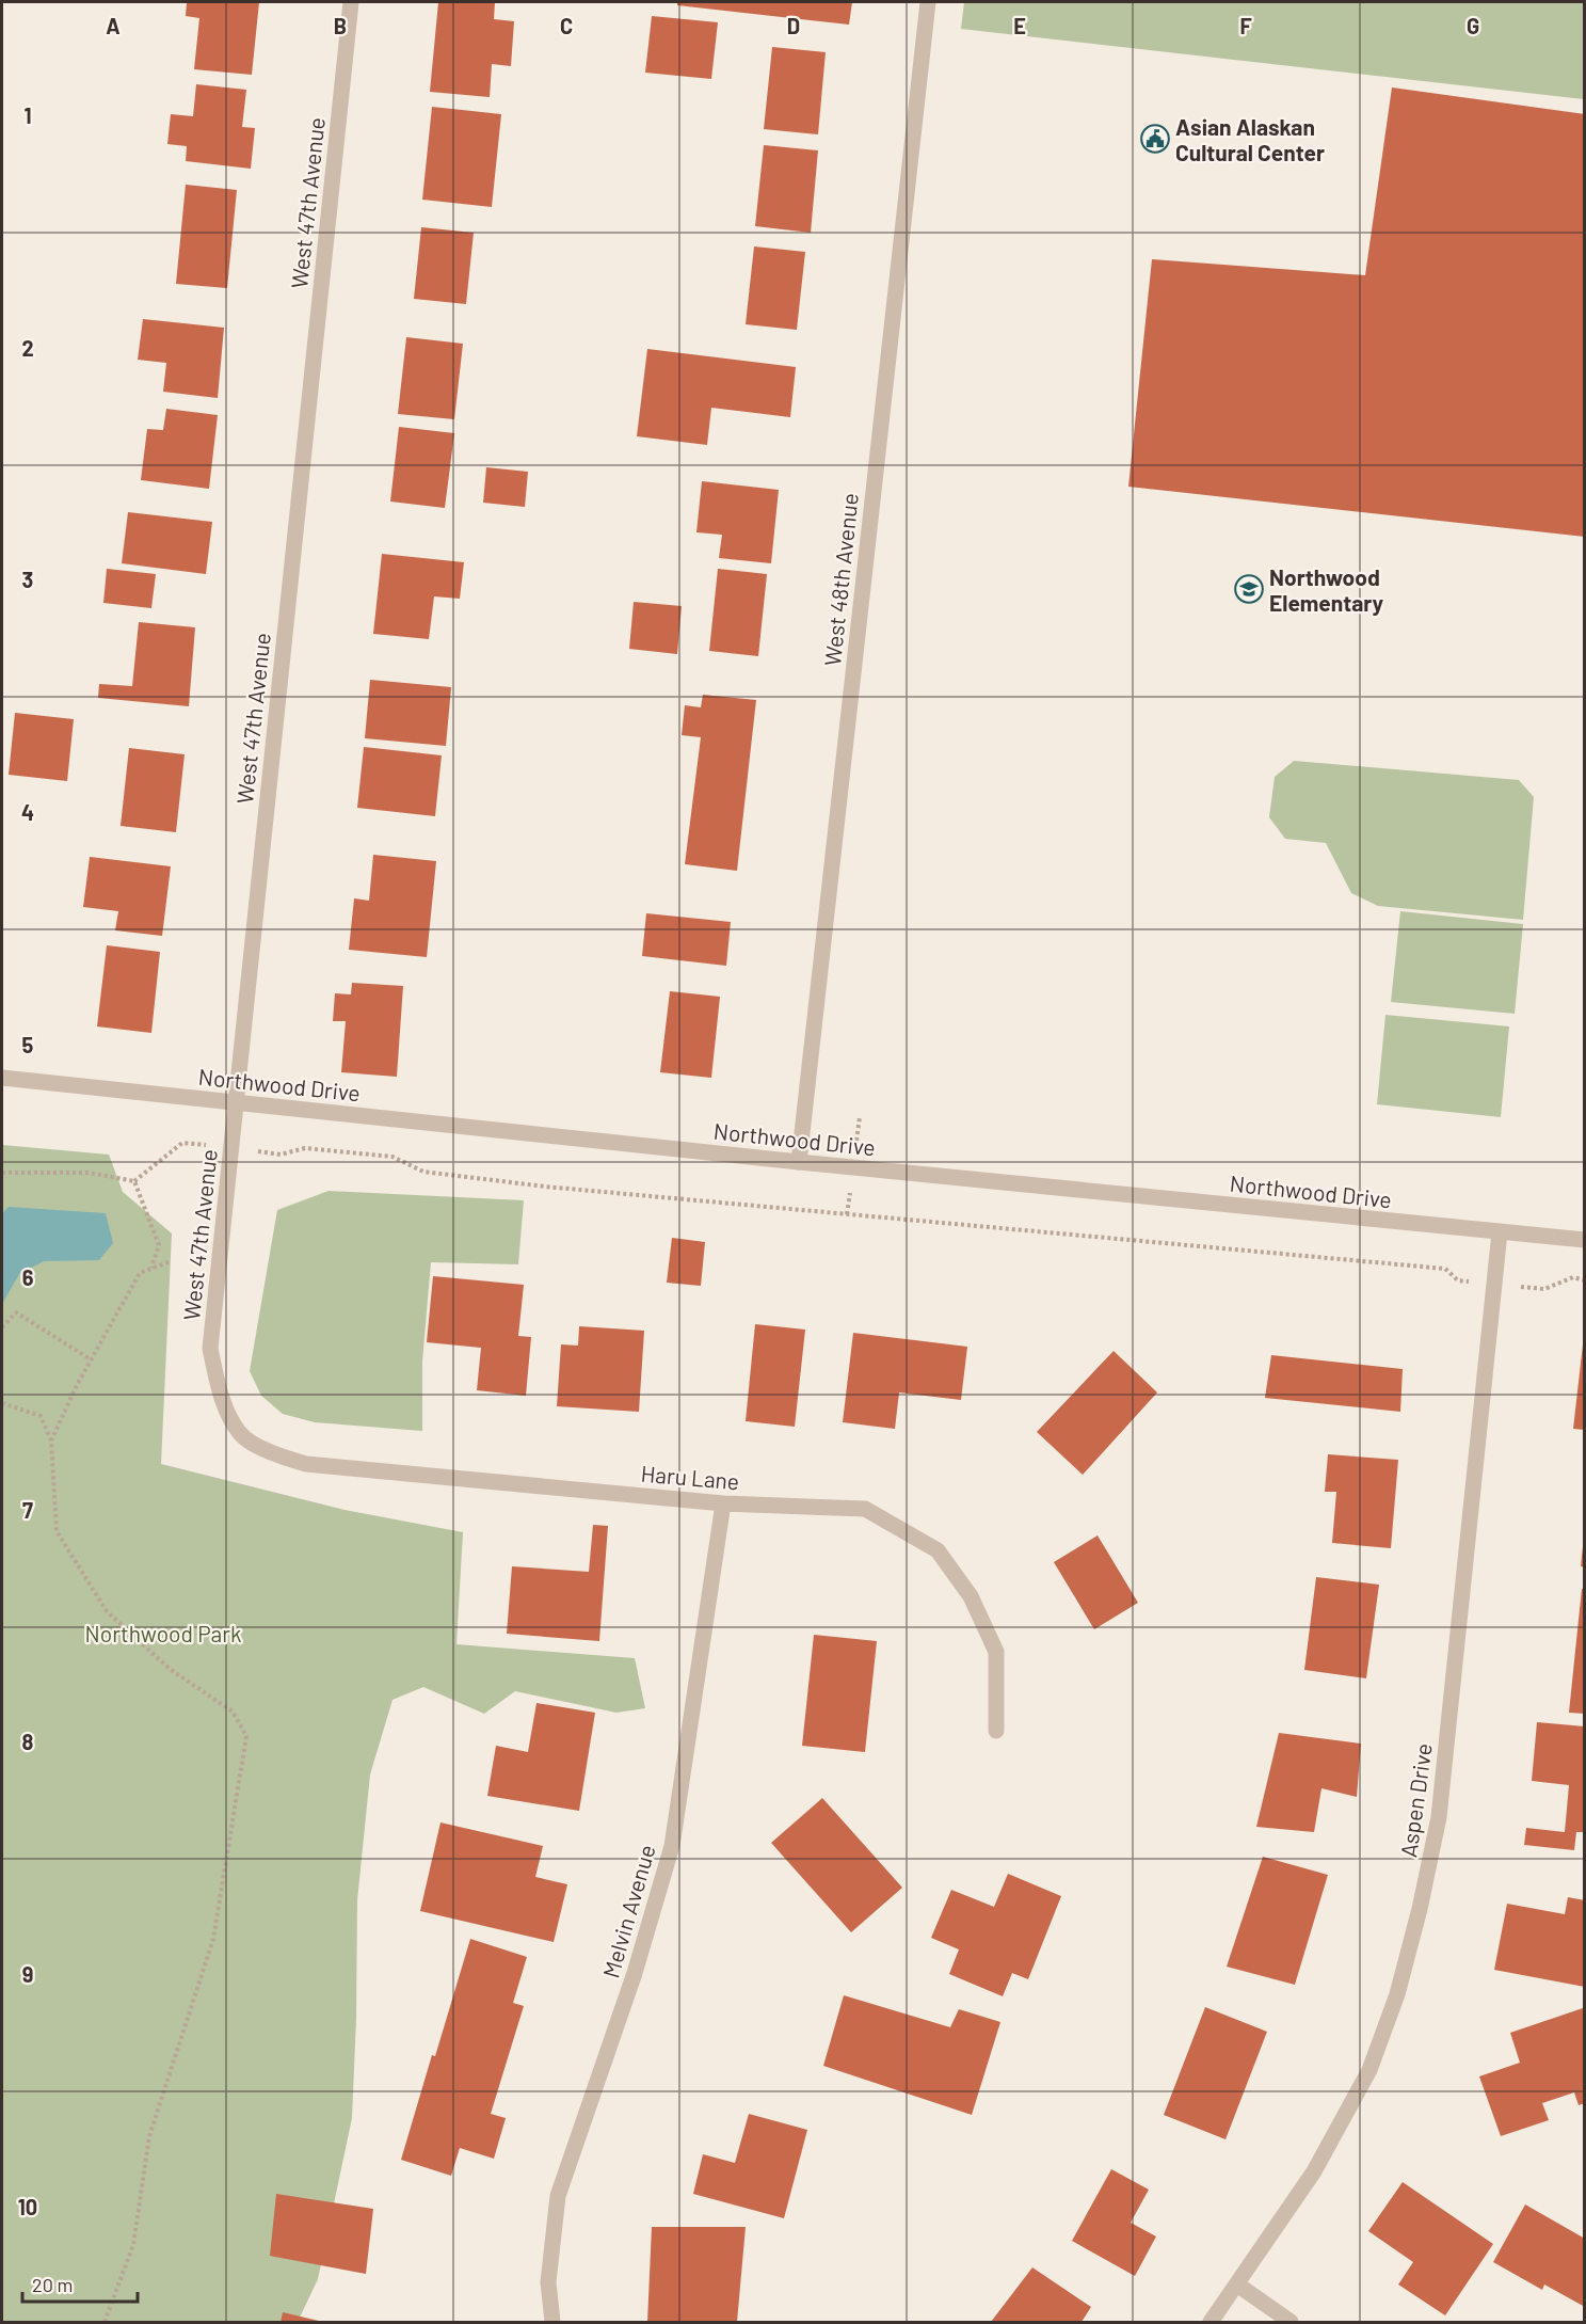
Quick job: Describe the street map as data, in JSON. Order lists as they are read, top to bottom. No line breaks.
{"streets":{"street":["West 47th Avenue","West 48th Avenue","Northwood Drive","Haru Lane","Aspen Drive","Melvin Avenue"]},"crossings":[["West 47th Avenue","Northwood Drive"],["West 47th Avenue","Haru Lane"],["West 48th Avenue","Northwood Drive"],["Northwood Drive","Aspen Drive"],["Haru Lane","Melvin Avenue"]],"parks":["Northwood Park"],"places":{"public building":["Asian Alaskan Cultural Center"],"school or university":["Northwood Elementary"]},"scale_bar":"20 m","grid":{"columns":["A","B","C","D","E","F","G"],"rows":["1","2","3","4","5","6","7","8","9","10"]}}
